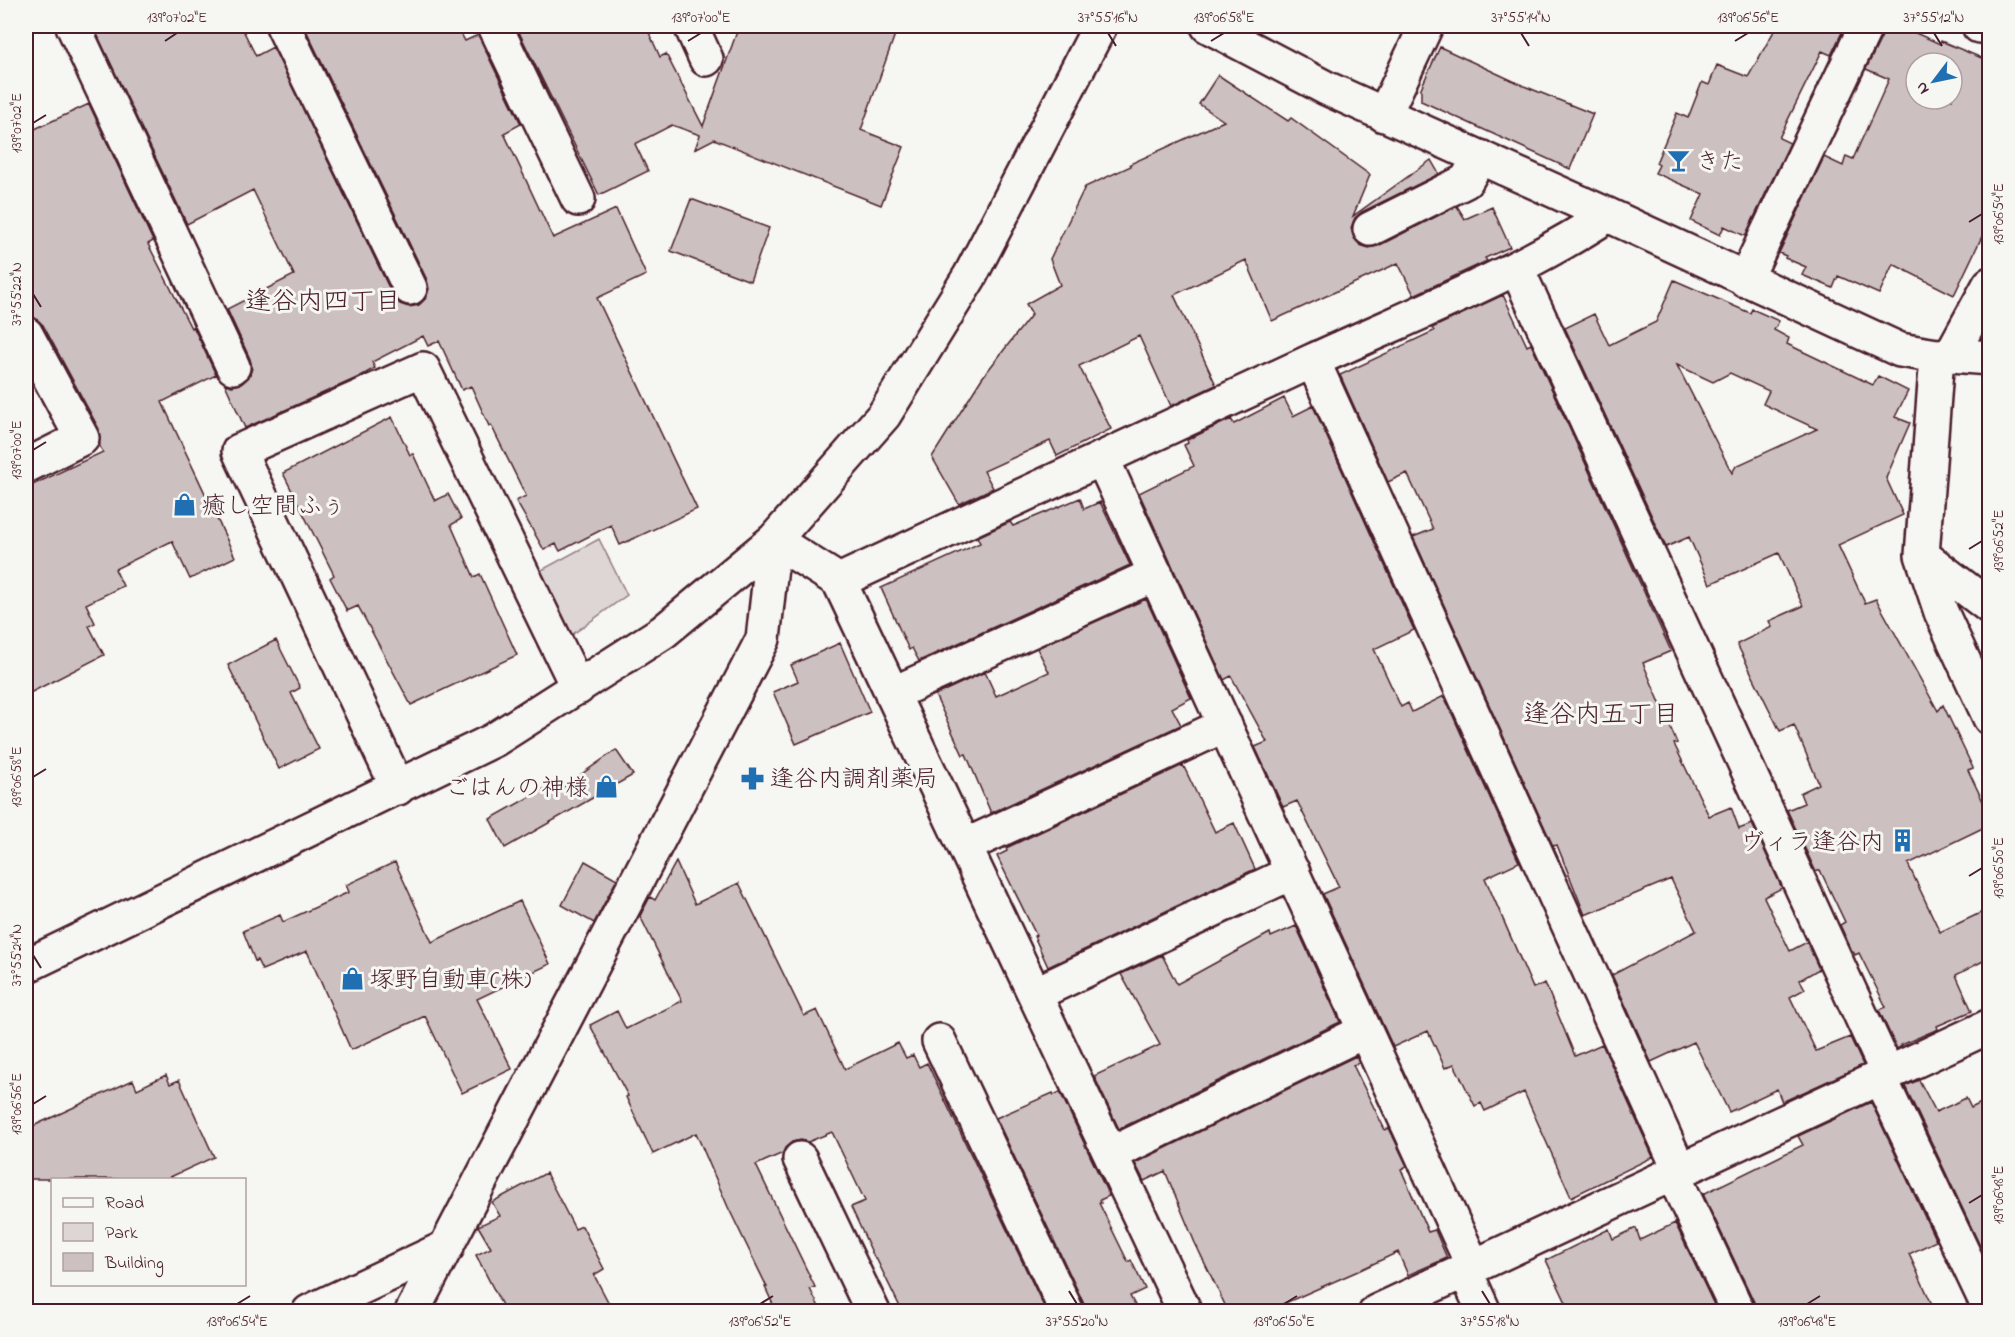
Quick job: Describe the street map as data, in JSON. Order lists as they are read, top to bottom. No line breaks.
{"districts":["逢谷内四丁目","逢谷内五丁目"],"places":{"bar":["きた"],"shop":["癒し空間ふぅ","ごはんの神様","塚野自動車(株)"],"pharmacy":["逢谷内調剤薬局"],"building":["ヴィラ逢谷内"]},"legend":["Road","Park","Building"],"north":"bottom left","coordinates":["139°07'02\"E","139°07'00\"E","37°55'16\"N","139°06'58\"E","37°55'14\"N","139°06'56\"E","37°55'12\"N","139°06'54\"E","37°55'22\"N","139°06'52\"E","139°06'50\"E","37°55'24\"N","139°06'48\"E","37°55'20\"N","37°55'18\"N"]}
